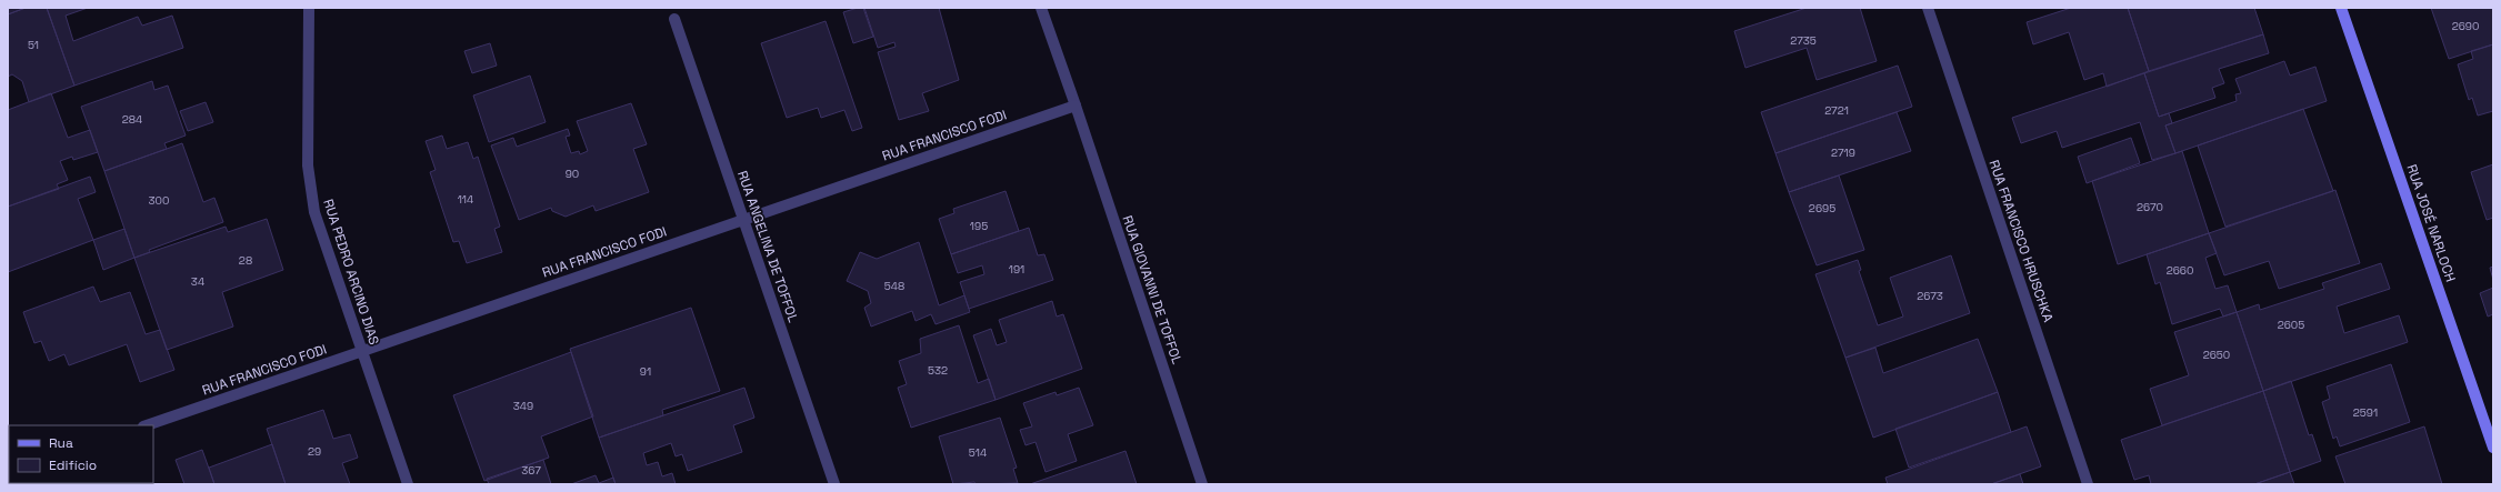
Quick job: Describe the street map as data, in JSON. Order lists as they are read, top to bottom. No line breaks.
{"streets":{"main road":["RUA JOSÉ NARLOCH"],"street":["RUA FRANCISCO FODI","RUA FRANCISCO HRUSCHKA","RUA ANGELINA DE TOFFOL","RUA PEDRO ARCINO DIAS","RUA GIOVANNI DE TOFFOL"]},"crossings":[["RUA FRANCISCO FODI","RUA ANGELINA DE TOFFOL"],["RUA FRANCISCO FODI","RUA PEDRO ARCINO DIAS"],["RUA FRANCISCO FODI","RUA GIOVANNI DE TOFFOL"]],"house_numbers":["2690","2735","51","2721","284","2719","90","114","300","2670","2695","195","28","191","2660","34","548","2673","2605","2650","532","91","349","2591","29","514","367"],"legend":["Rua","Edifício"]}
